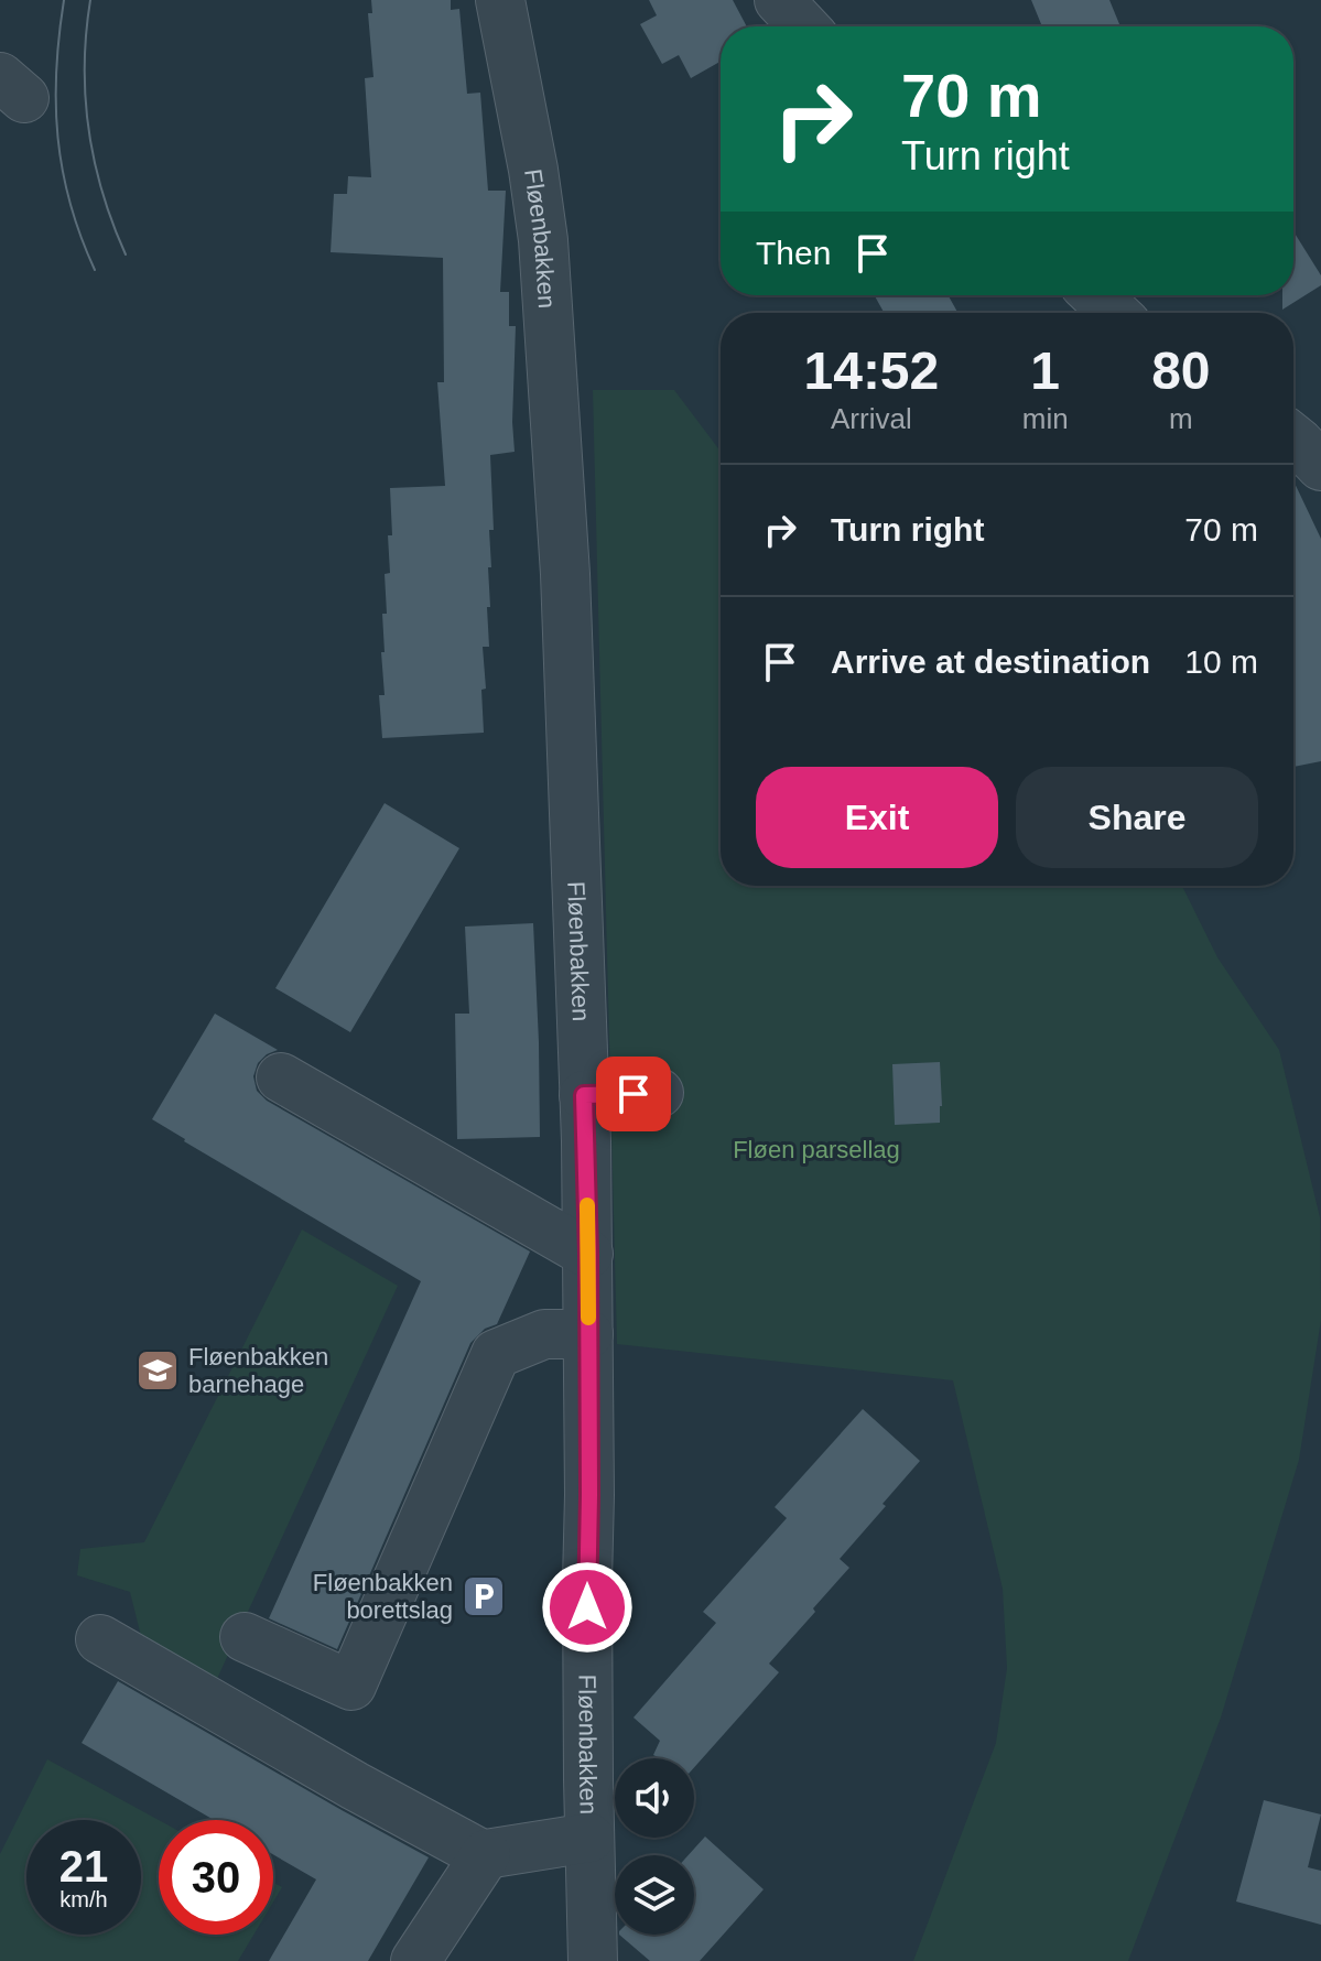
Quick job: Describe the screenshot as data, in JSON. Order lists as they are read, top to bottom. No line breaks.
{"streets":{"street":["Fløenbakken"]},"parks":["Fløen parsellag"],"places":{"school or university":["Fløenbakken barnehage"],"parking":["Fløenbakken borettslag"]},"page":{"turn":["70 m","Turn right"],"then":"Then","eta":["14:52","Arrival","1","min","80","m"],"list":[{"name":"Turn right","value":"70 m"},{"name":"Arrive at destination","value":"10 m"}],"buttons":["Exit","Share"],"speed":"21 km/h","limit":"30"}}
